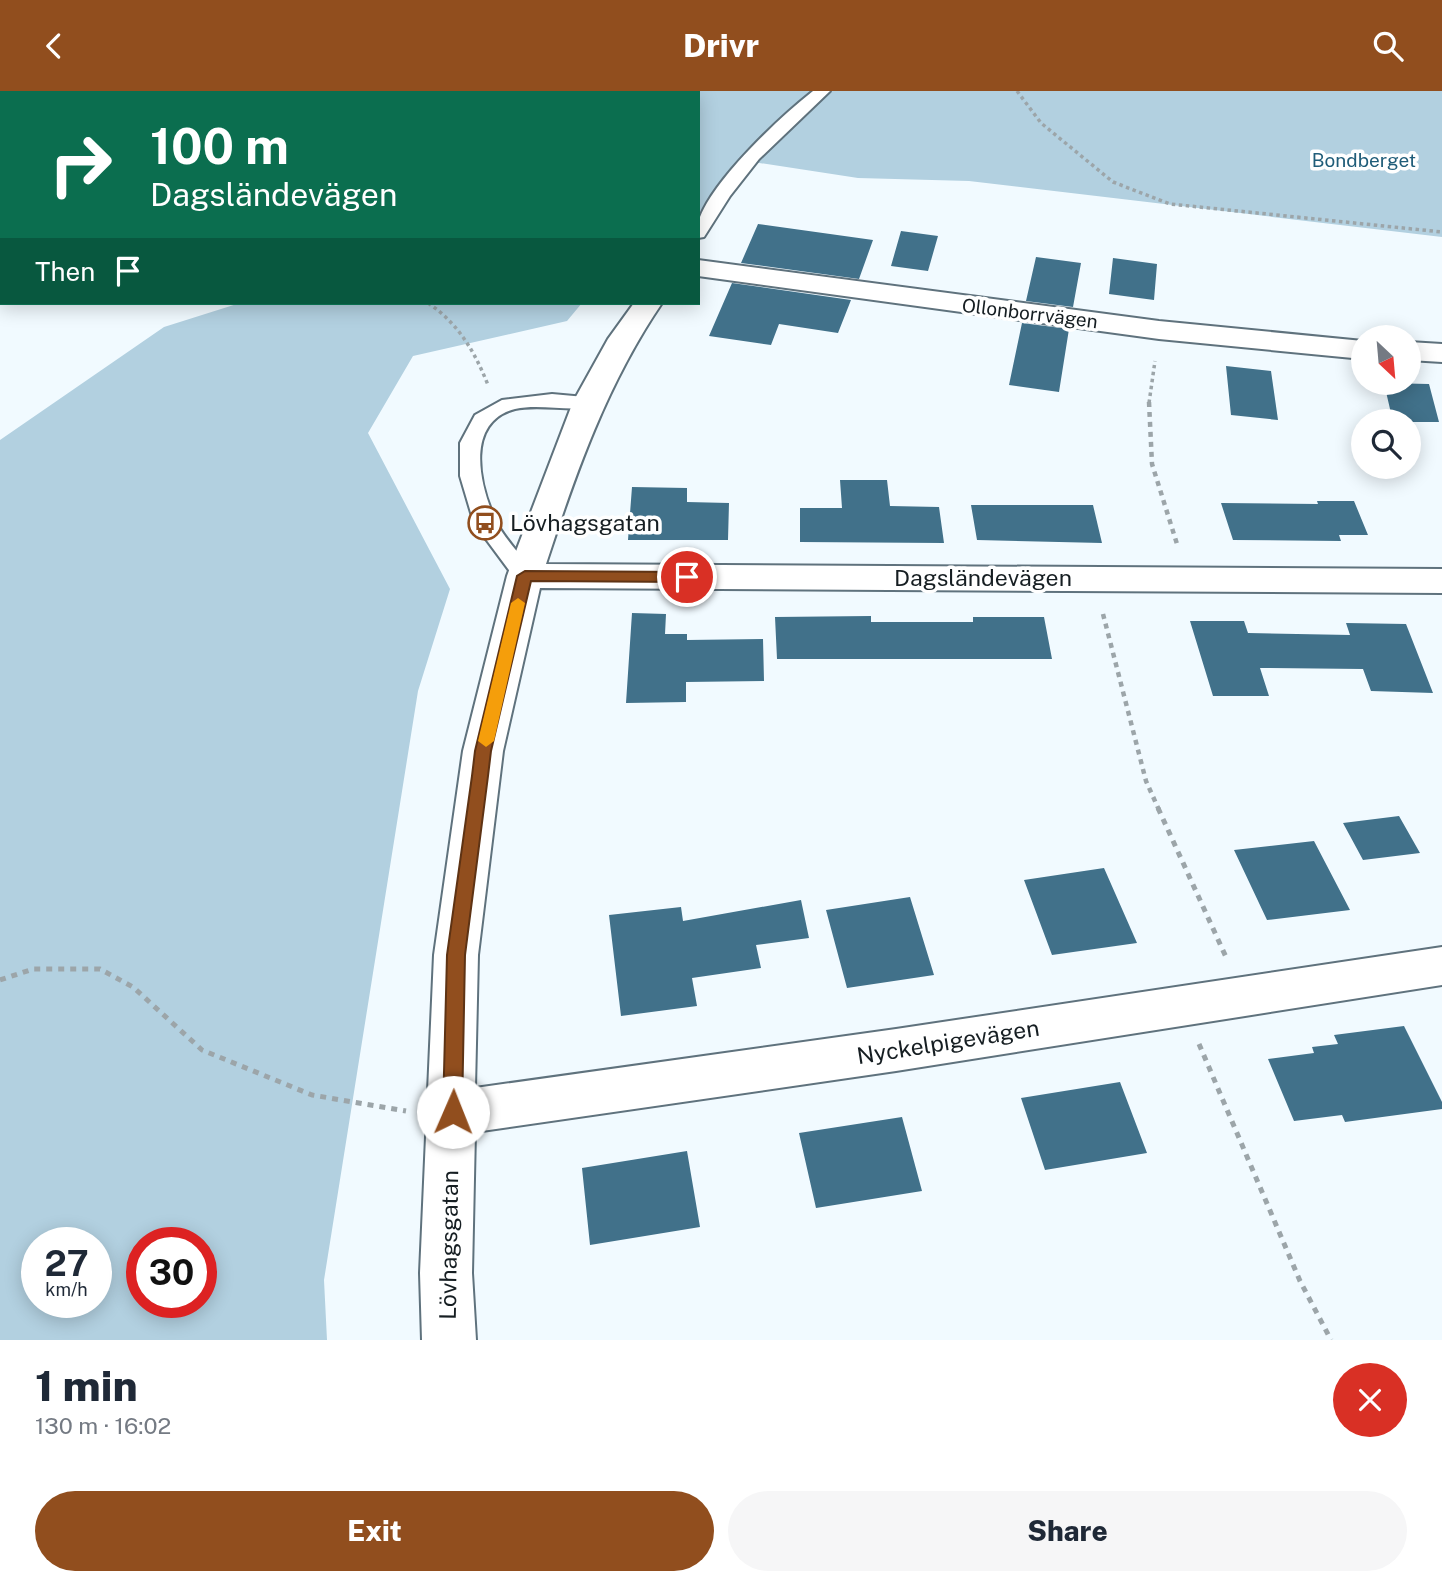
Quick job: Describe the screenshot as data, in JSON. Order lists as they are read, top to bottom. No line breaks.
{"streets":{"street":["Ollonborrvägen","Dagsländevägen","Nyckelpigevägen","Lövhagsgatan"]},"crossings":[["Dagsländevägen","Lövhagsgatan"],["Nyckelpigevägen","Lövhagsgatan"]],"parks":["Bondberget"],"places":{"bus stop":["Lövhagsgatan"]},"north":"bottom right","page":{"header":"Drivr","turn":["100 m","Dagsländevägen"],"then":"Then","speed":"27 km/h","limit":"30","heading":["1 min","130 m · 16:02"],"buttons":["Exit","Share"]}}
